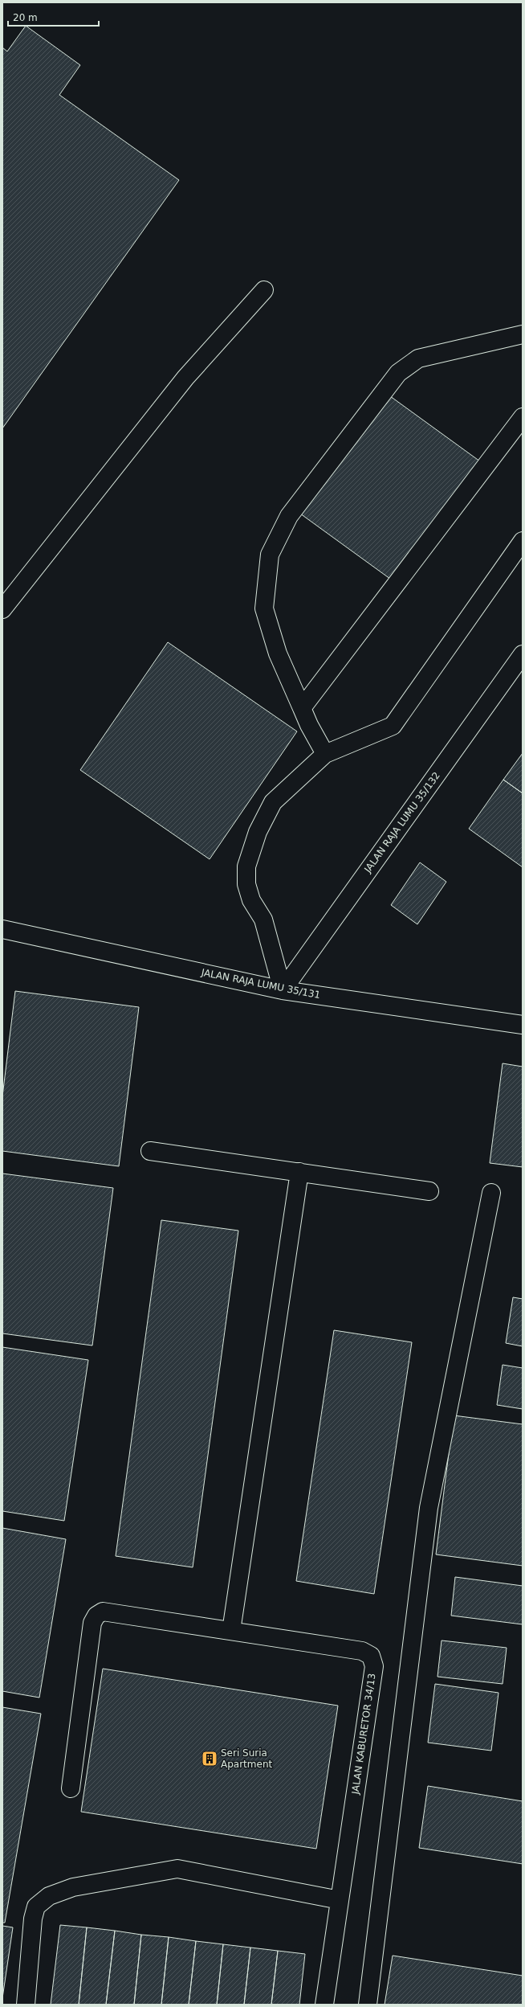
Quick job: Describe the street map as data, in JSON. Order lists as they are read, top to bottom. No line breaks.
{"streets":{"street":["JALAN RAJA LUMU 35/132","JALAN RAJA LUMU 35/131","JALAN KABURETOR 34/13"]},"crossings":[["JALAN RAJA LUMU 35/132","JALAN RAJA LUMU 35/131"]],"places":{"building":["Seri Suria Apartment"]},"scale_bar":"20 m"}
